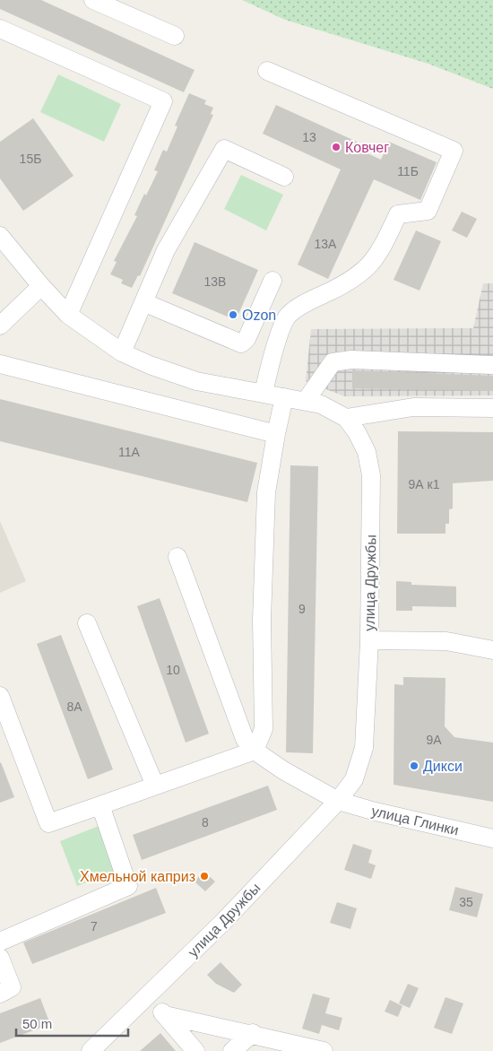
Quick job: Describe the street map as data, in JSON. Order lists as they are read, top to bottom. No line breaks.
{"streets":{"street":["улица Дружбы","улица Глинки"]},"crossings":[["улица Дружбы","улица Глинки"]],"places":["Ковчег","Ozon","Дикси","Хмельной каприз"],"house_numbers":["13","15Б","11Б","13А","13В","11А","9А к1","9","10","8А","9А","8","35","7"],"scale_bar":"50 m"}
